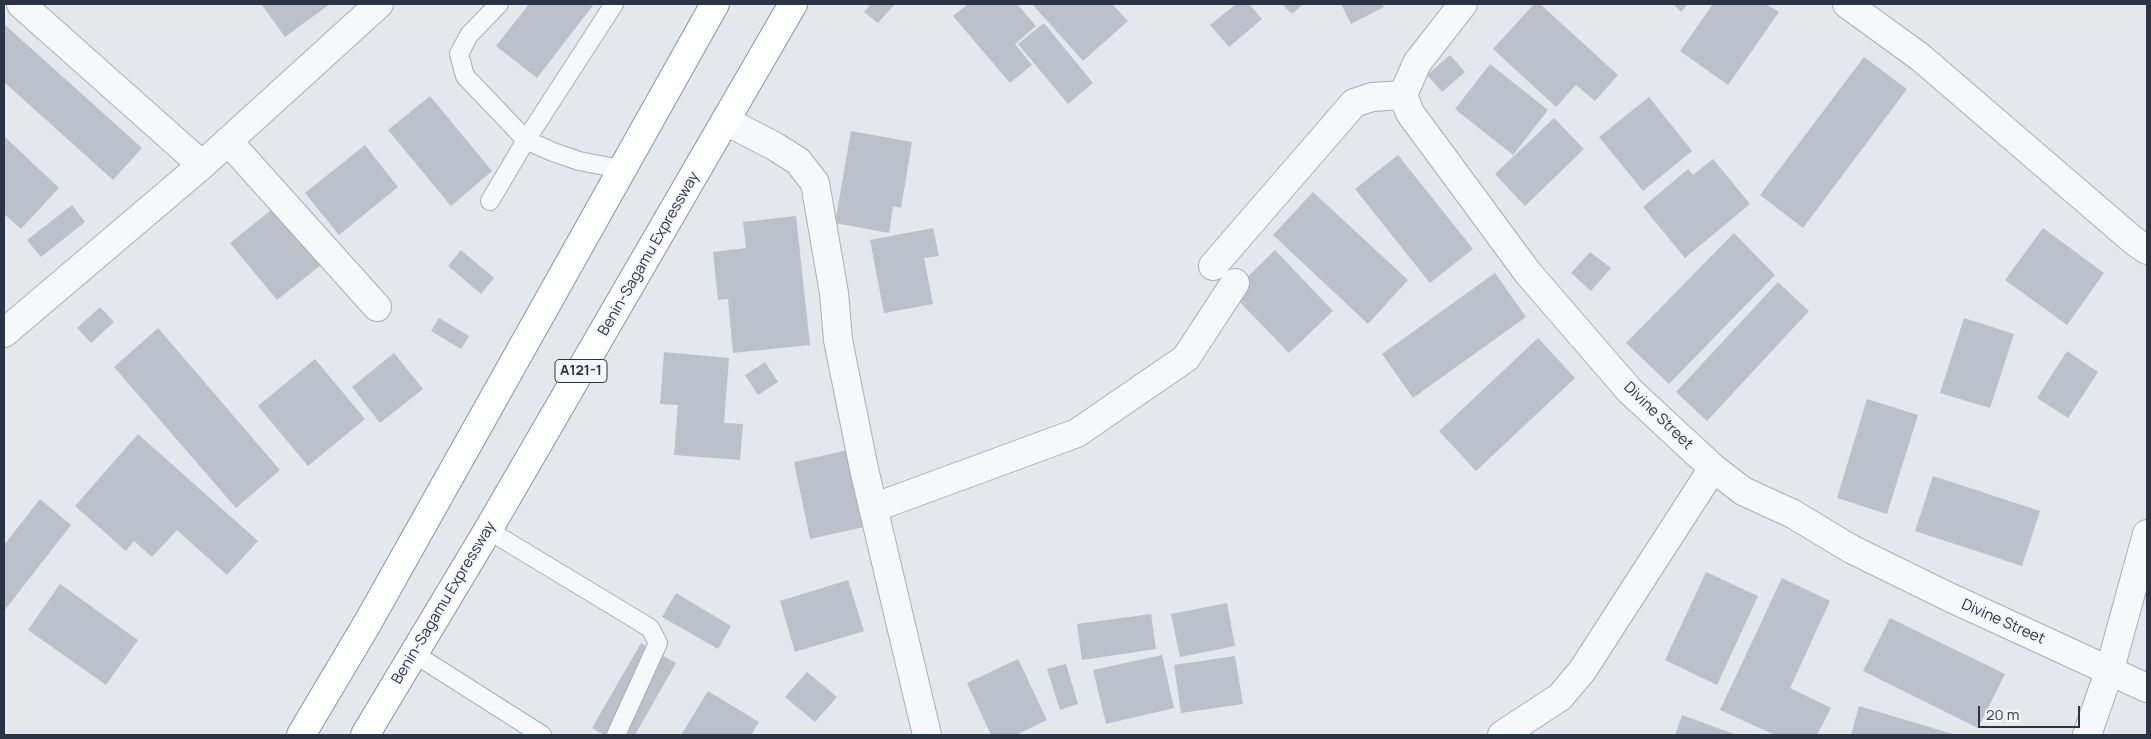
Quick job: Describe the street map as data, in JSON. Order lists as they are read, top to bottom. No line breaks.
{"streets":{"highway":["Benin-Sagamu Expressway","A121-1"],"street":["Divine Street"]},"scale_bar":"20 m"}
